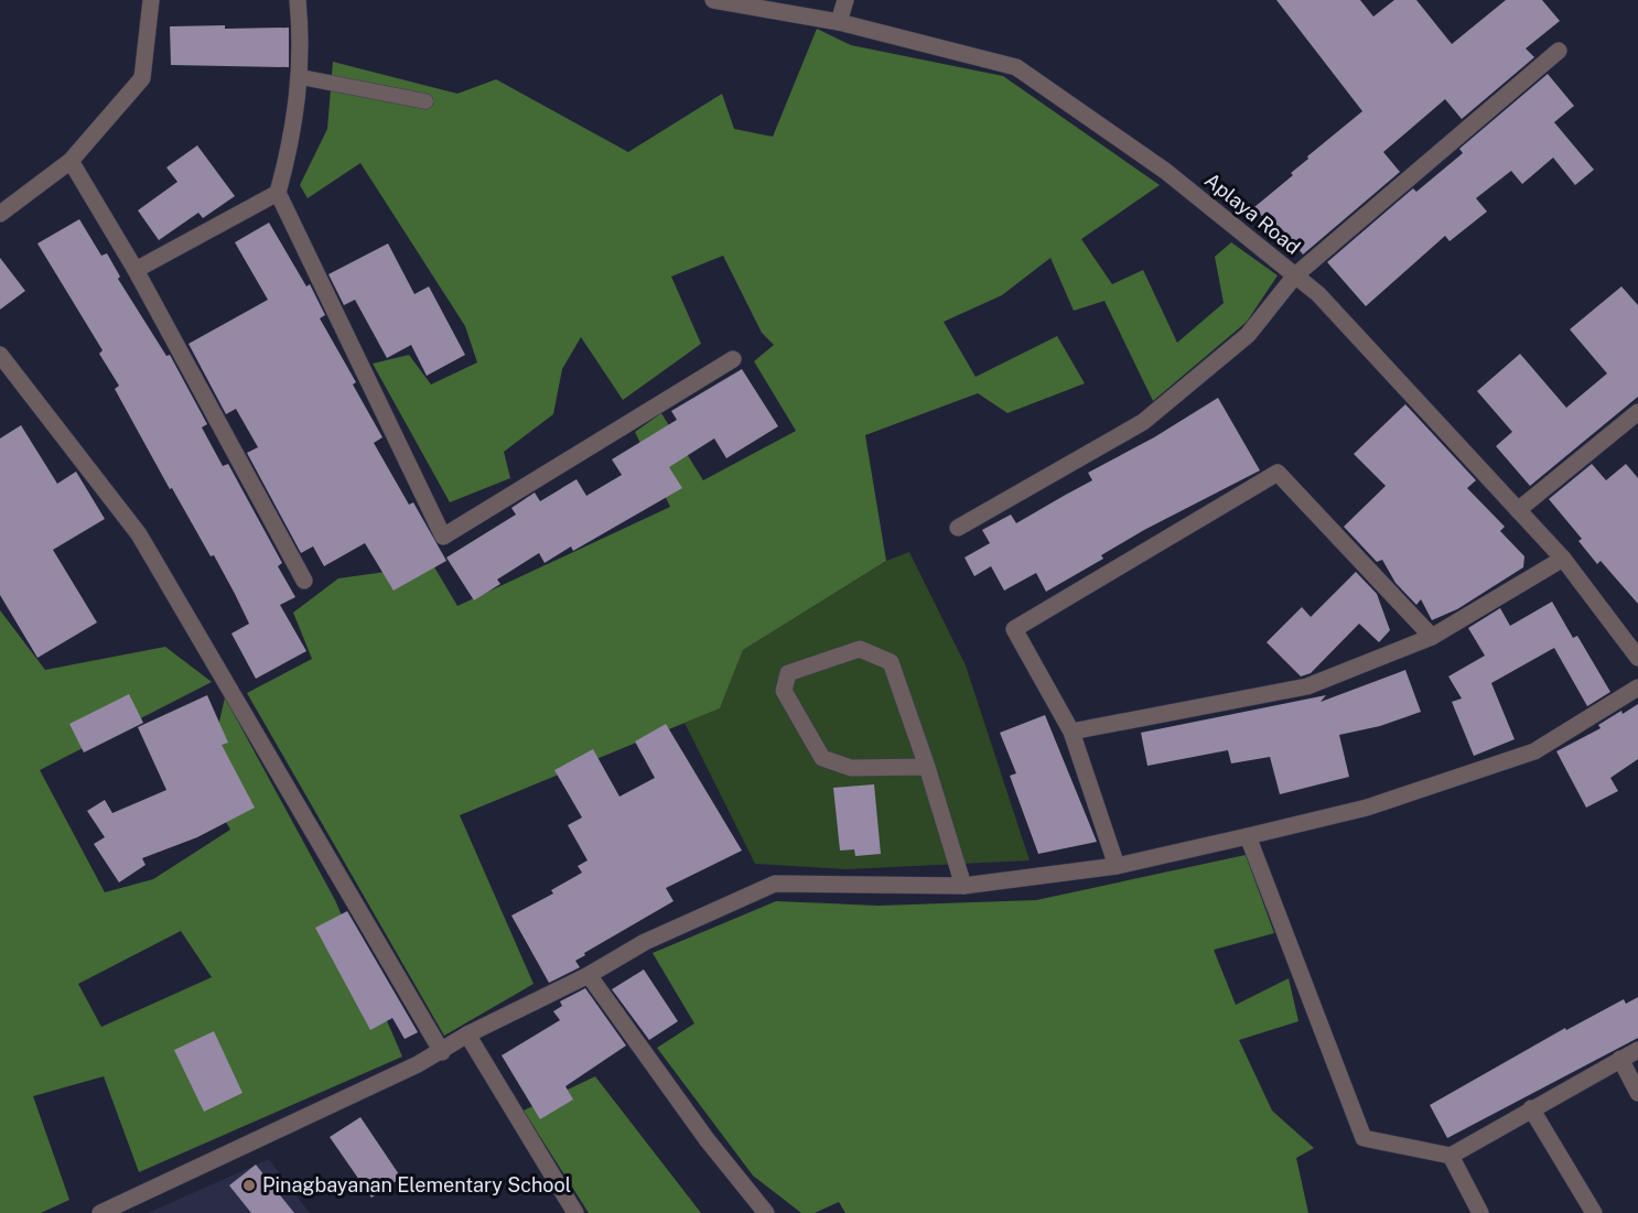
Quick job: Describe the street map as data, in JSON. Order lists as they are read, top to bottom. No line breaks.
{"streets":{"street":["Aplaya Road"]},"places":["Pinagbayanan Elementary School"]}
